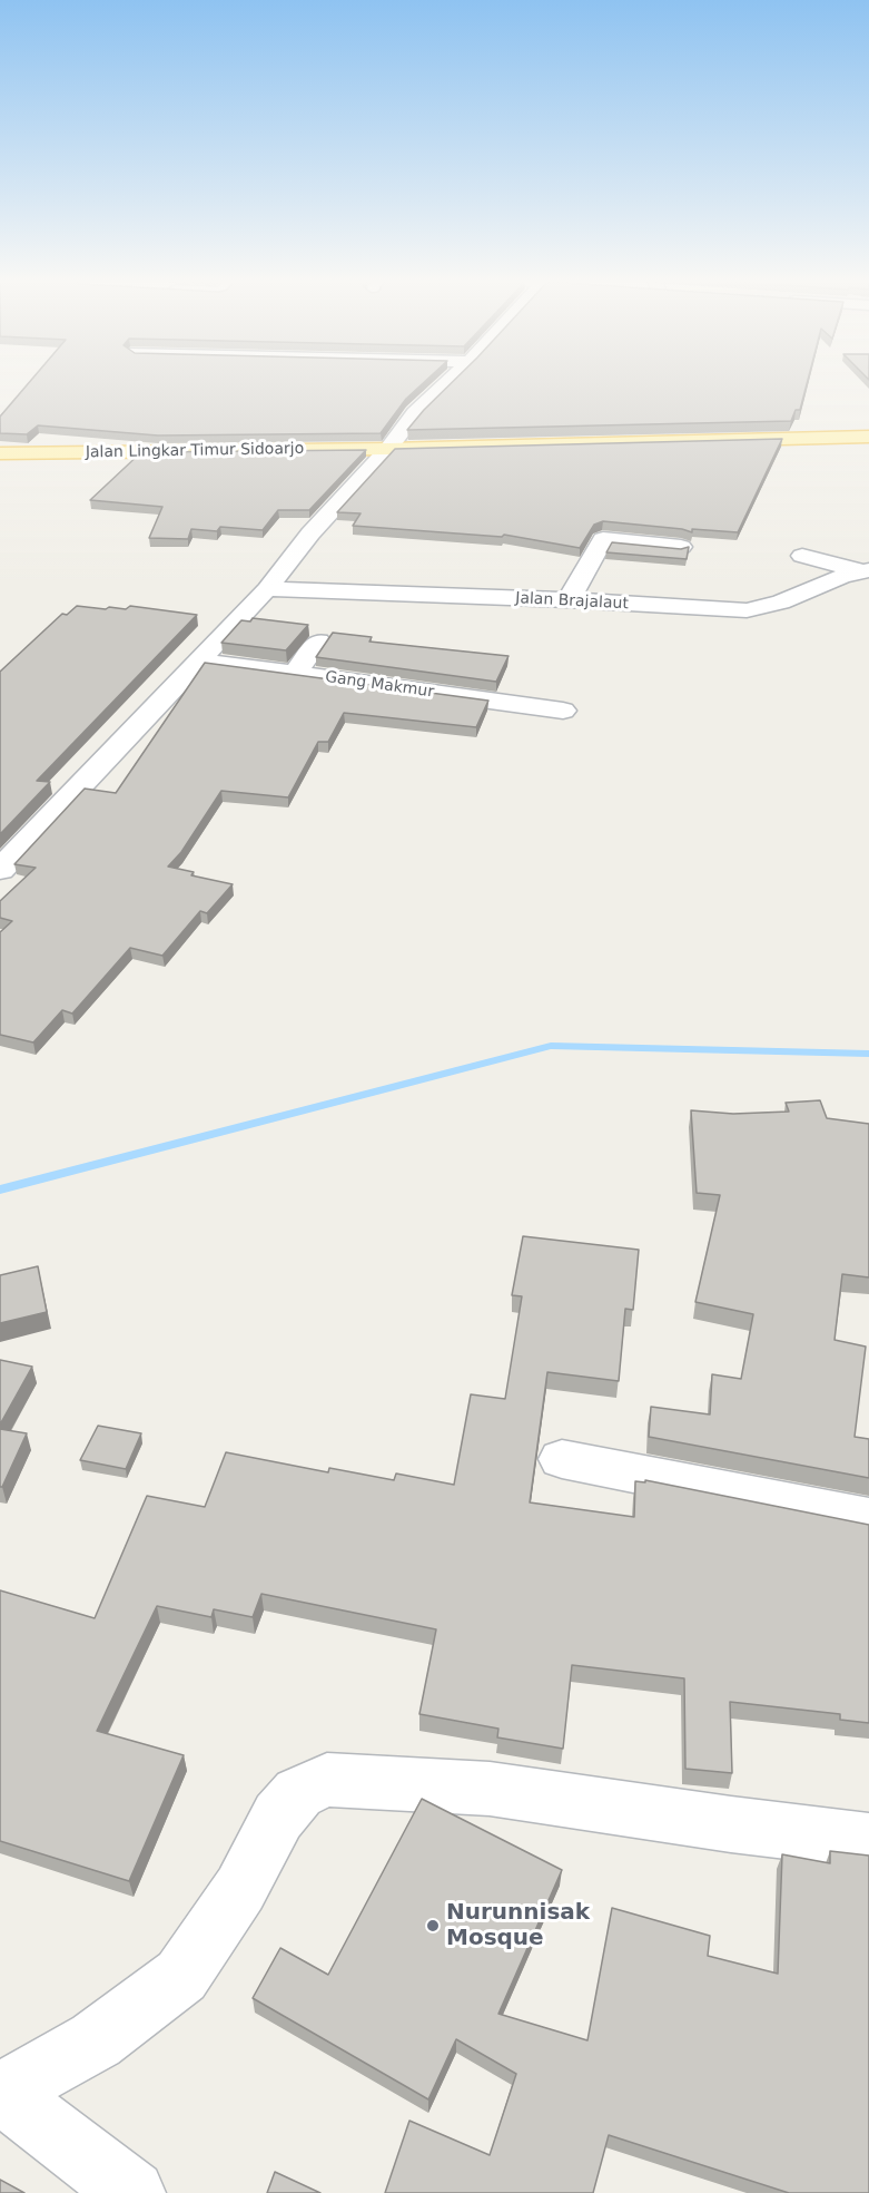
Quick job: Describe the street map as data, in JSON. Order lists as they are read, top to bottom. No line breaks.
{"streets":{"main road":["Jalan Lingkar Timur Sidoarjo"],"street":["Jalan Brajalaut","Gang Makmur"]},"places":["Nurunnisak Mosque"]}
